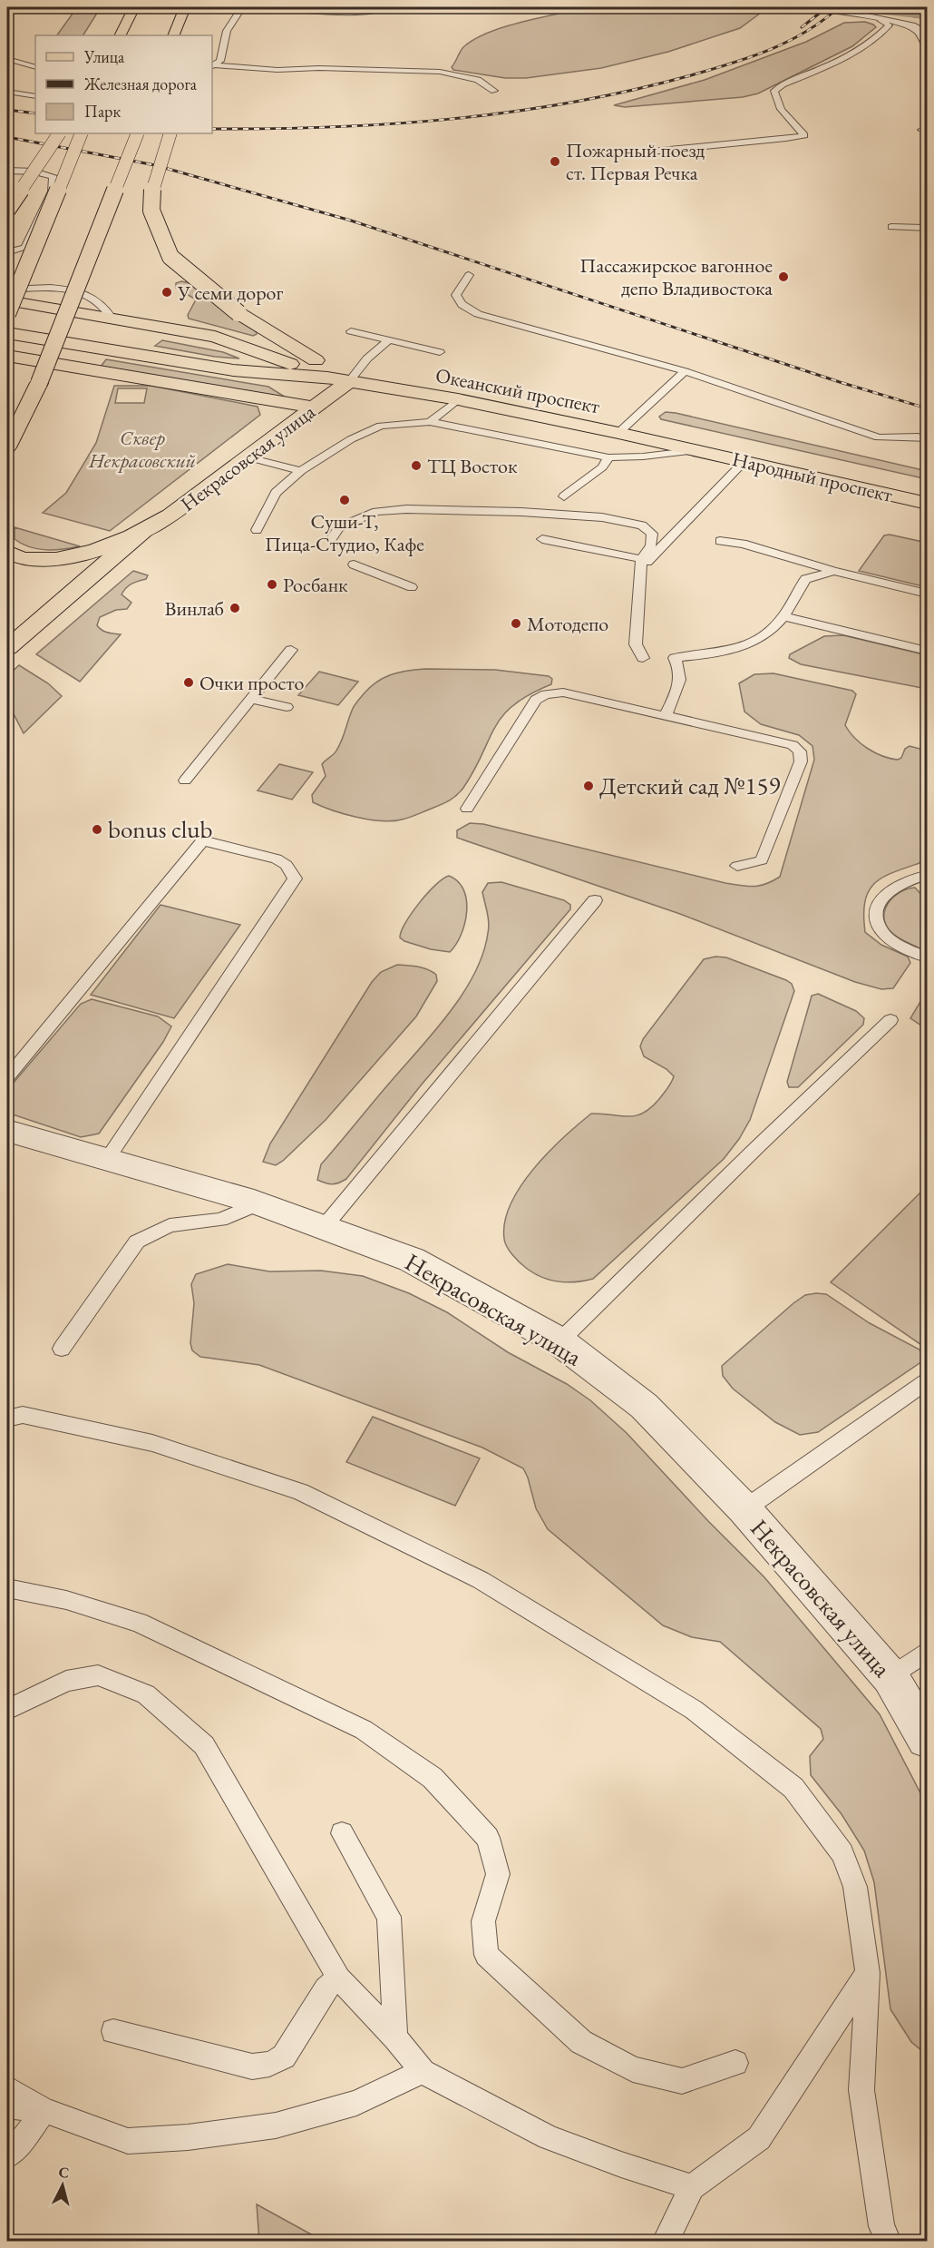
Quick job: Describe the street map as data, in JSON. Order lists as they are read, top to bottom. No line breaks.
{"streets":{"main road":["Океанский проспект","Некрасовская улица","Народный проспект"]},"crossings":[["Океанский проспект","Некрасовская улица"],["Океанский проспект","Народный проспект"]],"parks":["Сквер Некрасовский"],"places":["Пожарный поезд ст. Первая Речка","Пассажирское вагонное депо Владивостока","У семи дорог","ТЦ Восток","Суши-Т, Пица-Студио, Кафе","Росбанк","Винлаб","Мотодепо","Очки просто","Детский сад №159","bonus club"],"legend":["Улица","Железная дорога","Парк"],"north":"top"}
